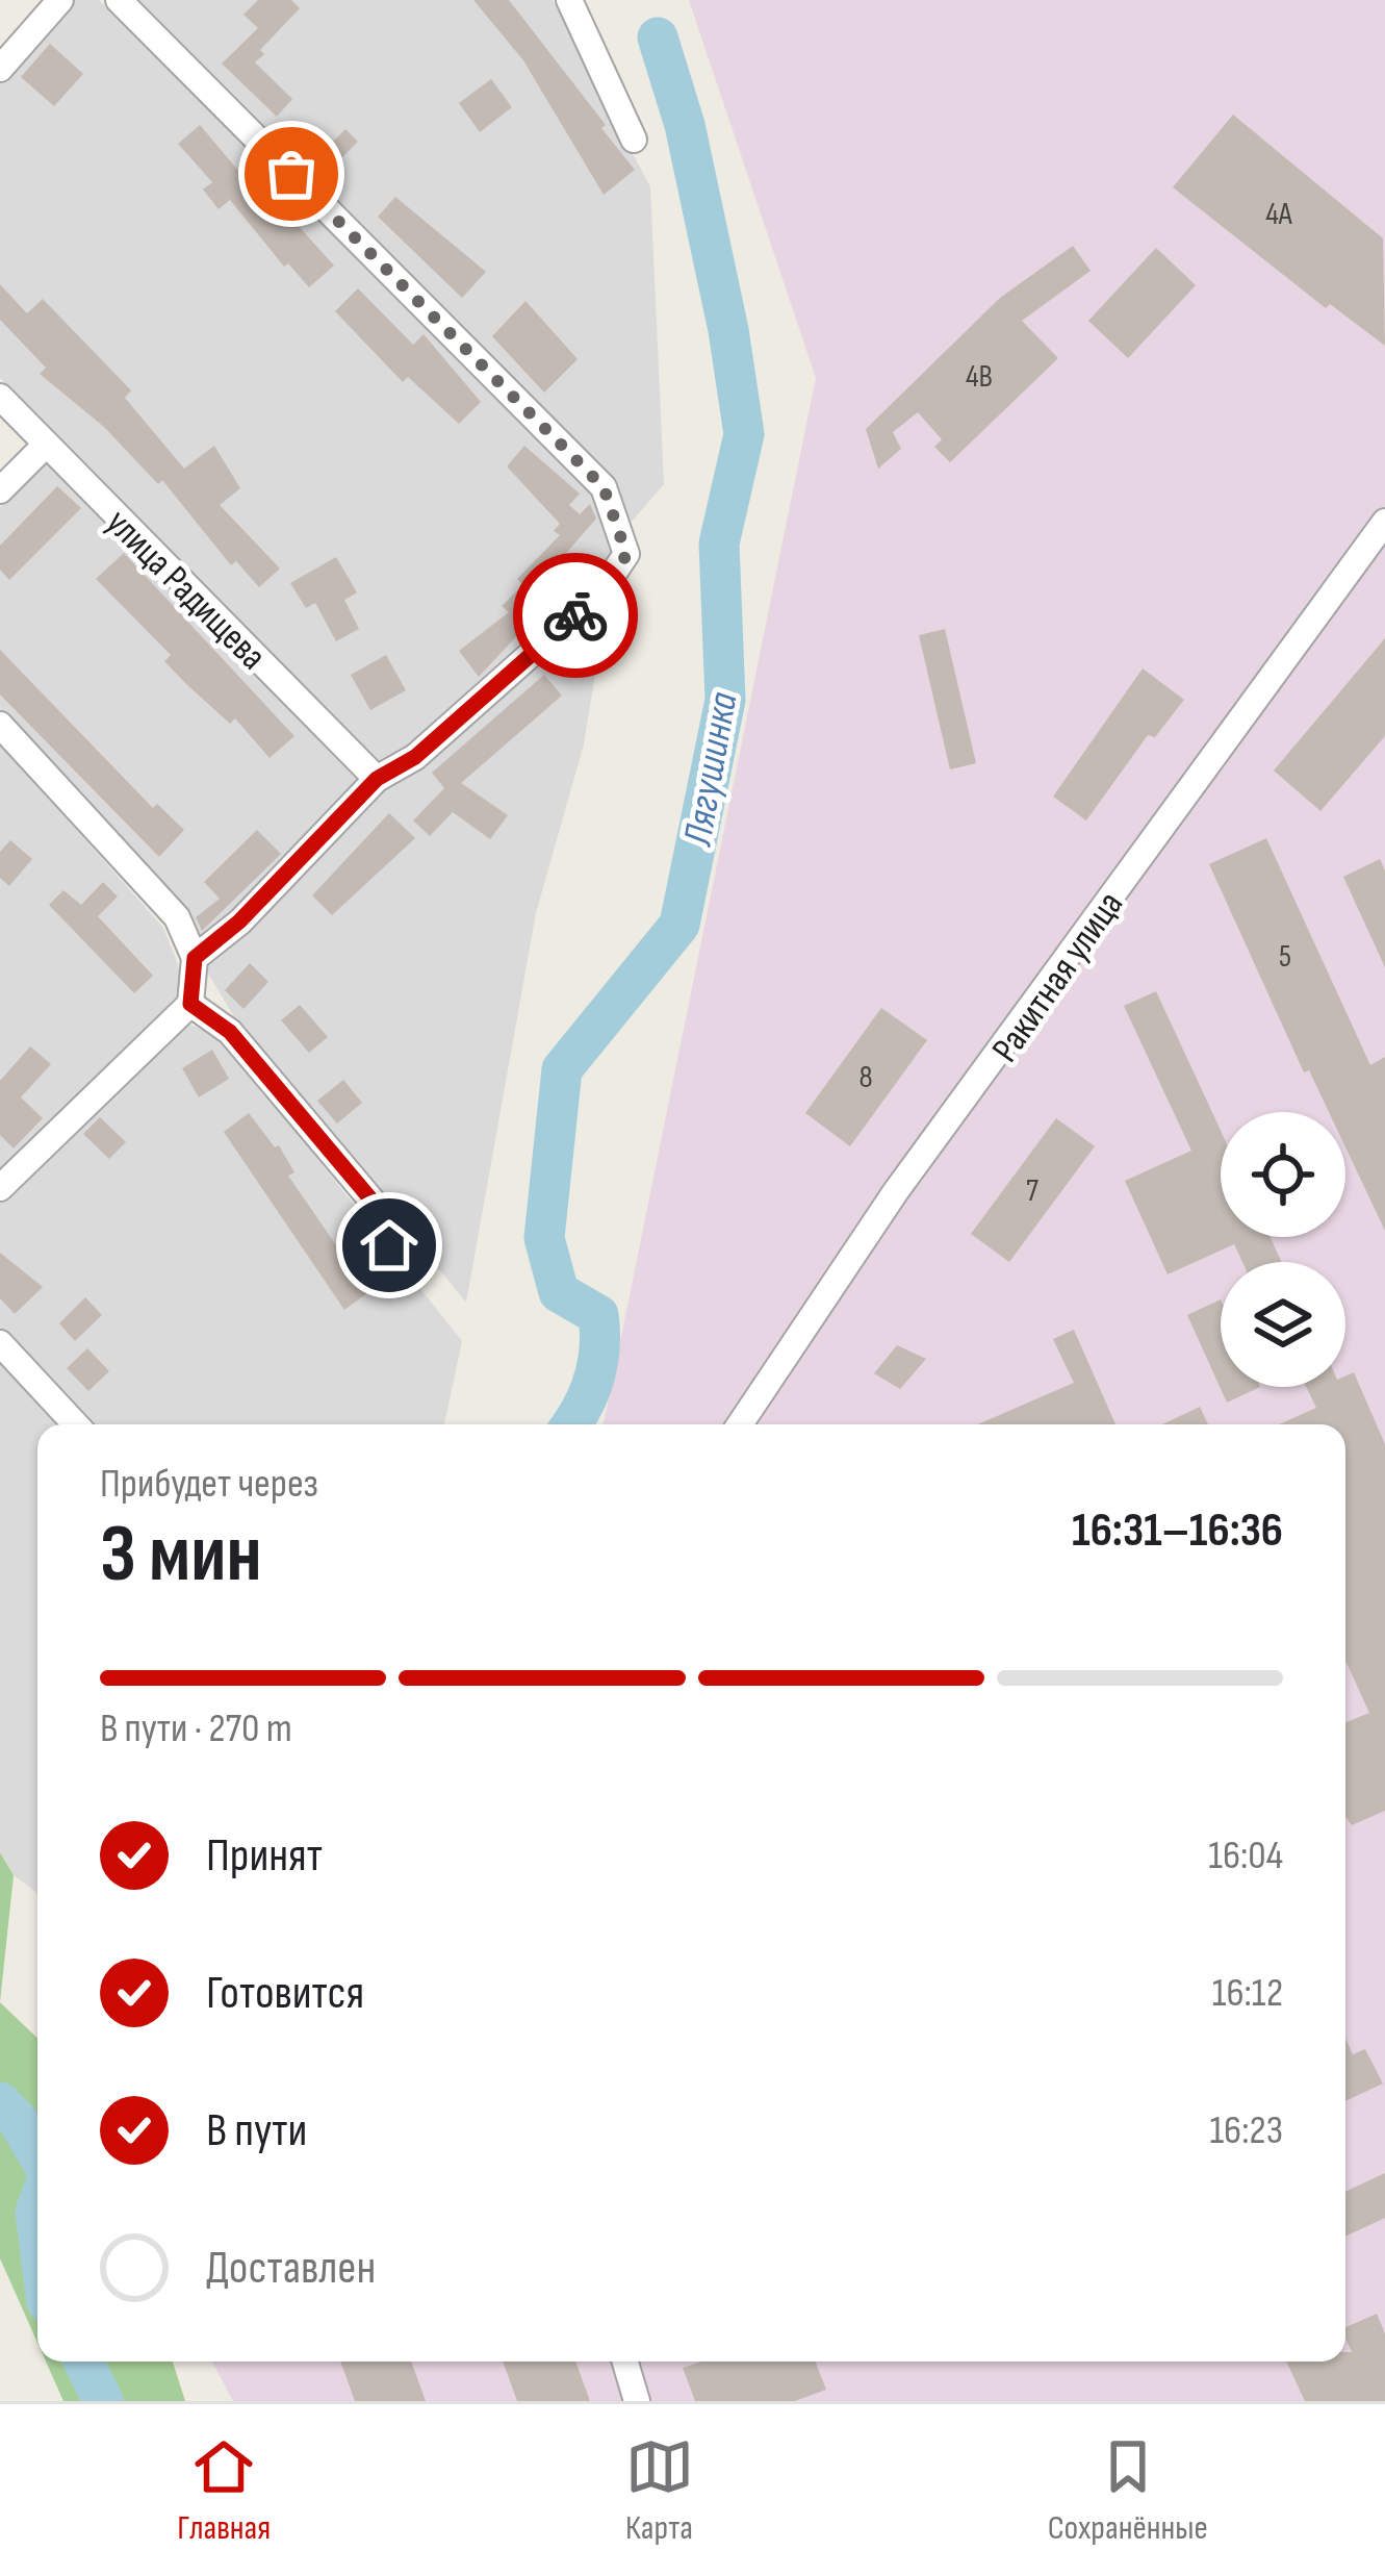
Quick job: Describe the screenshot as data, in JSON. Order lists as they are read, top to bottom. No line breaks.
{"streets":{"street":["улица Радищева","Ракитная улица"]},"water":["Лягушинка"],"house_numbers":["4А","4В","5","8","7"],"page":{"heading":["3 мин","Прибудет через","16:31–16:36"],"bar":"В пути · 270 m","list":[["Принят","16:04"],["Готовится","16:12"],["В пути","16:23"],"Доставлен"],"tabs":["Главная","Карта","Сохранённые"]}}
